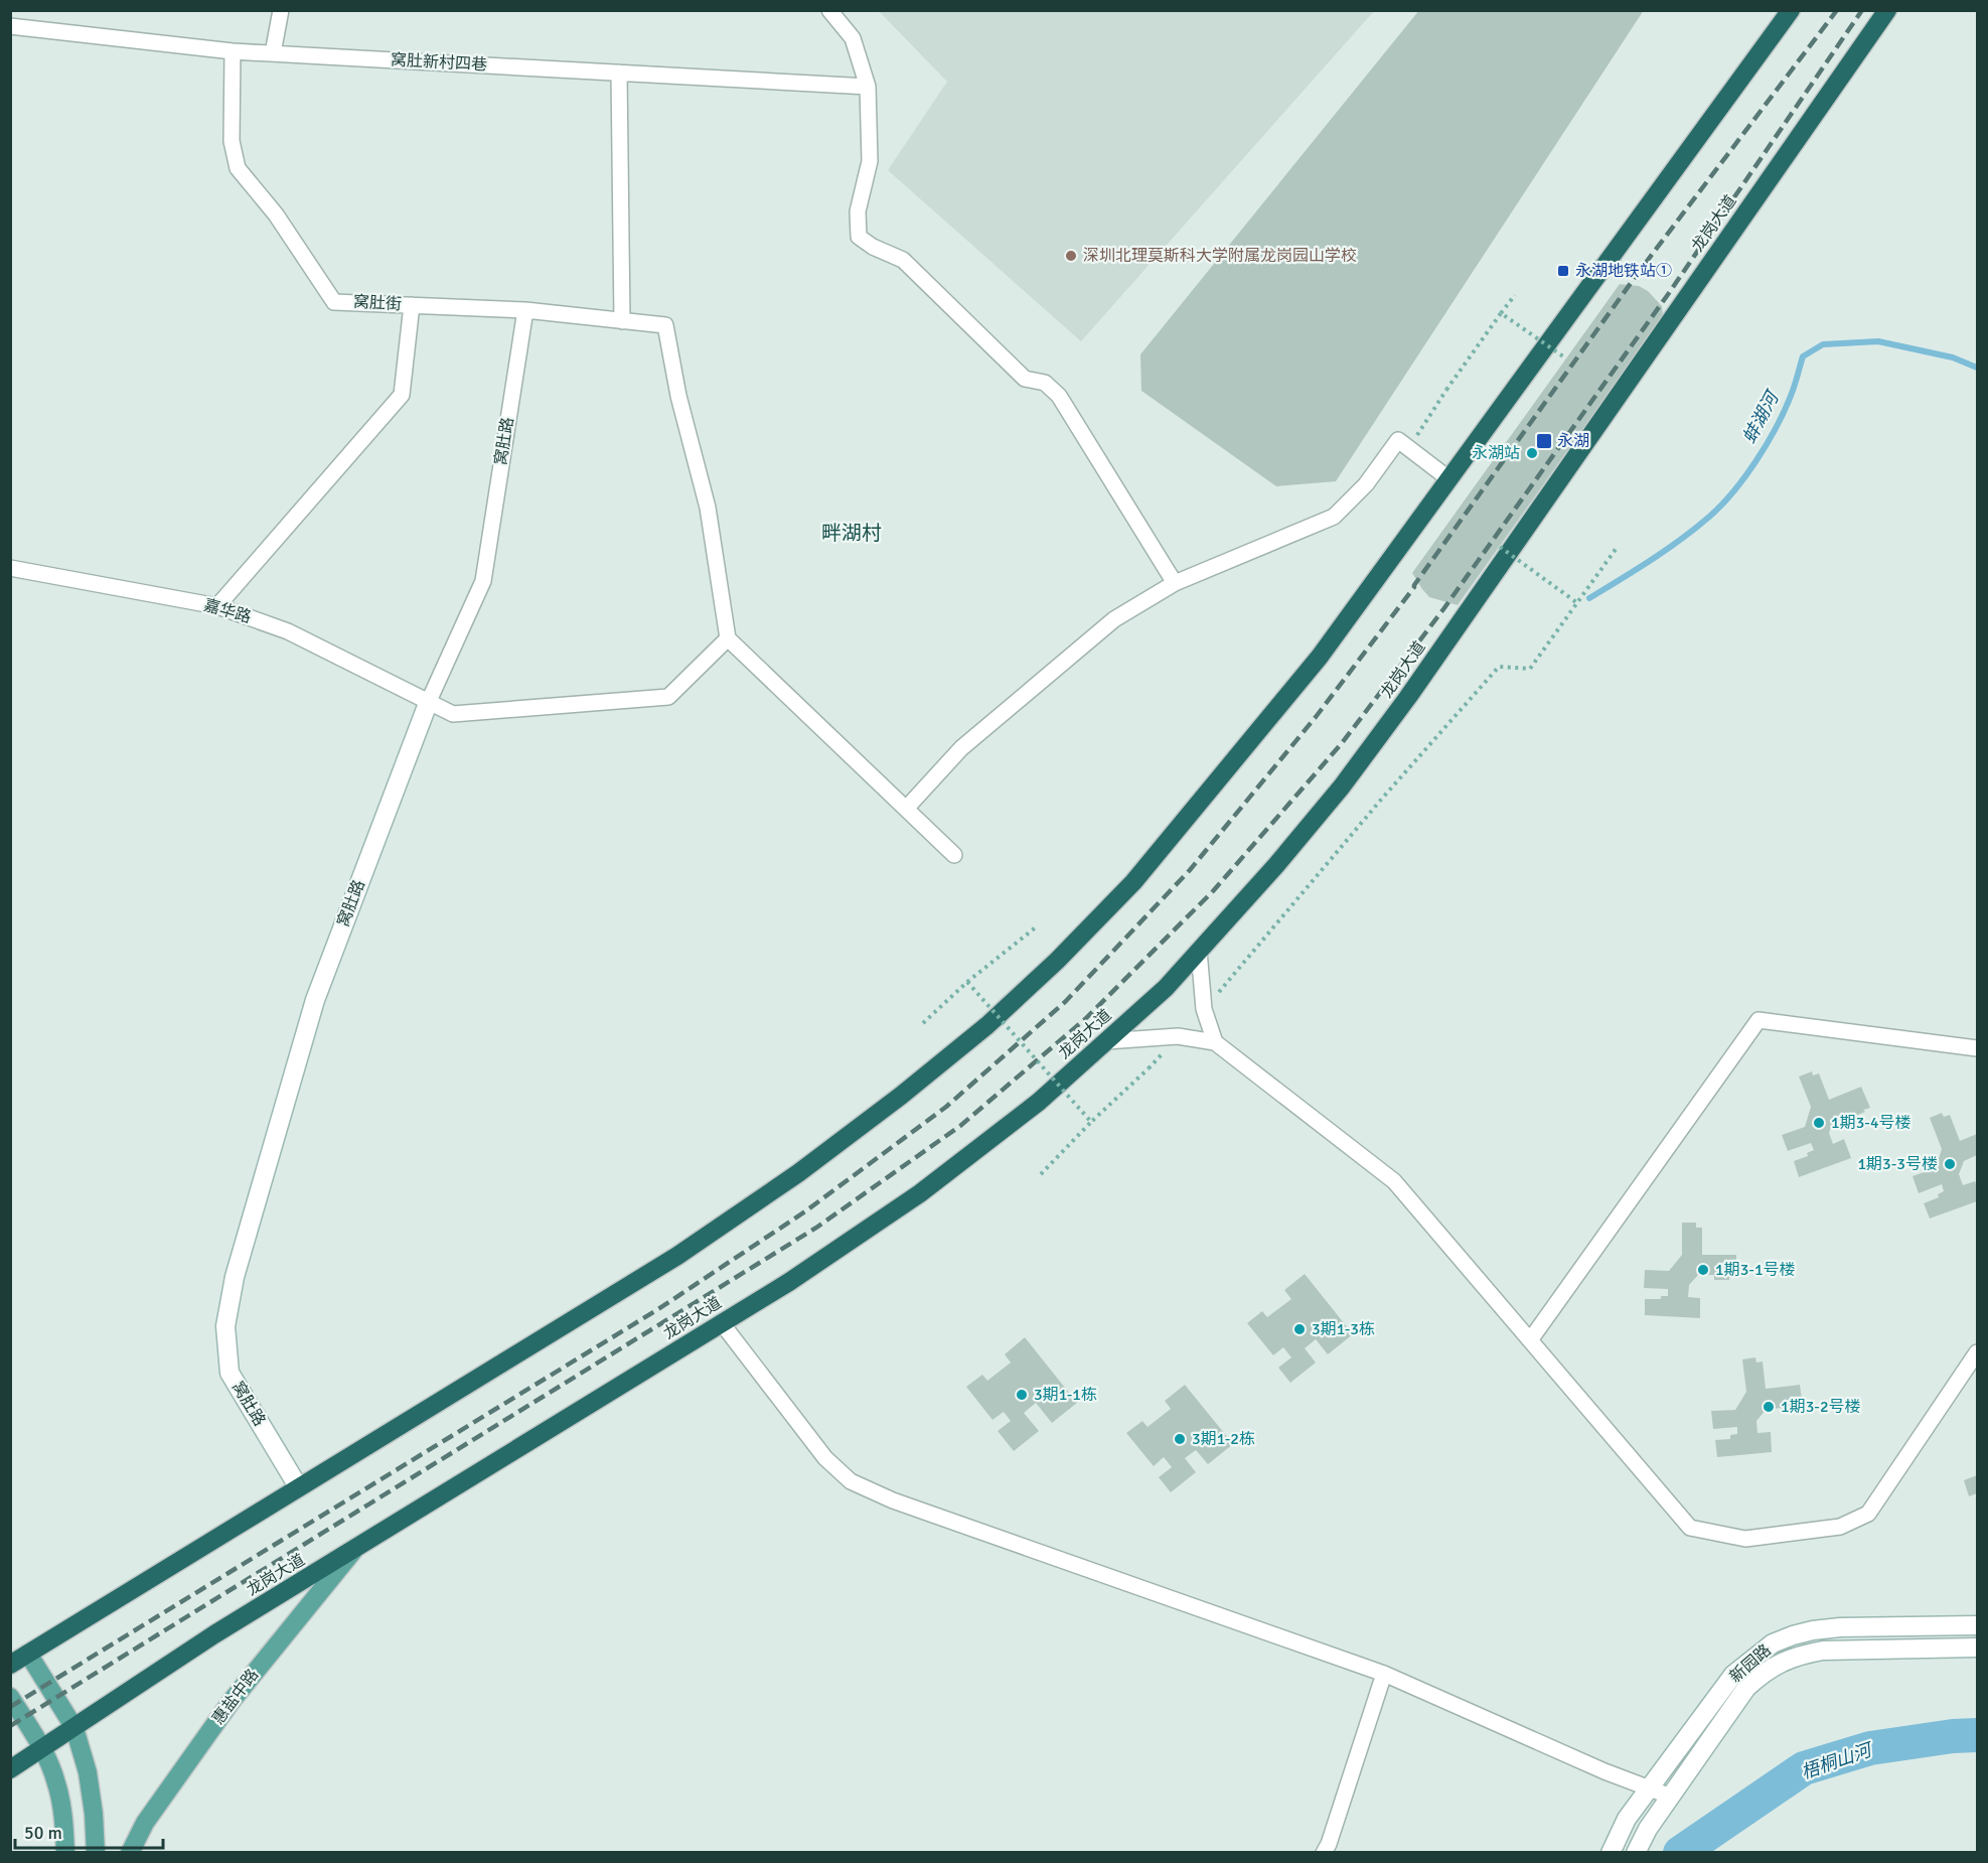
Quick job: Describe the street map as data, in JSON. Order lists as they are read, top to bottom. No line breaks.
{"streets":{"highway":["龙岗大道"],"main road":["惠盐中路"],"street":["窝肚新村四巷","窝肚街","窝肚路","嘉华路","新园路"]},"crossings":[["窝肚新村四巷","窝肚街"],["龙岗大道","惠盐中路"],["窝肚街","窝肚路"],["窝肚街","嘉华路"],["窝肚路","嘉华路"]],"districts":["畔湖村"],"water":["蚌湖河","梧桐山河"],"places":{"other":["深圳北理莫斯科大学附属龙岗园山学校","永湖站","1期3-4号楼","1期3-3号楼","1期3-1号楼","3期1-3栋","3期1-1栋","1期3-2号楼","3期1-2栋"],"transit":["永湖地铁站①","永湖"]},"scale_bar":"50 m"}
